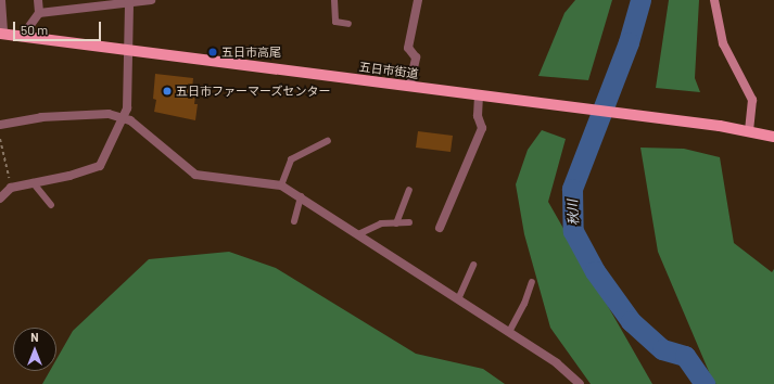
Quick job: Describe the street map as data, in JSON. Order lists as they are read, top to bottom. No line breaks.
{"streets":{"main road":["五日市街道"]},"water":["秋川"],"places":["五日市高尾","五日市ファーマーズセンター"],"scale_bar":"50 m","north":"top"}
